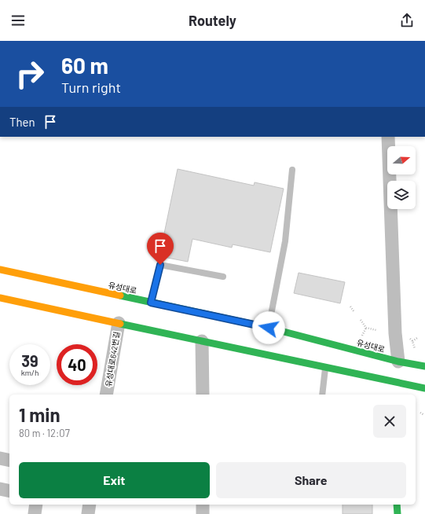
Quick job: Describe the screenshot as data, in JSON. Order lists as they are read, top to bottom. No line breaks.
{"streets":{"street":["유성대로","유성대로642번길"]},"north":"right","page":{"header":"Routely","turn":["60 m","Turn right"],"then":"Then","speed":"39 km/h","limit":"40","heading":["1 min","80 m · 12:07"],"buttons":["Exit","Share"]}}
